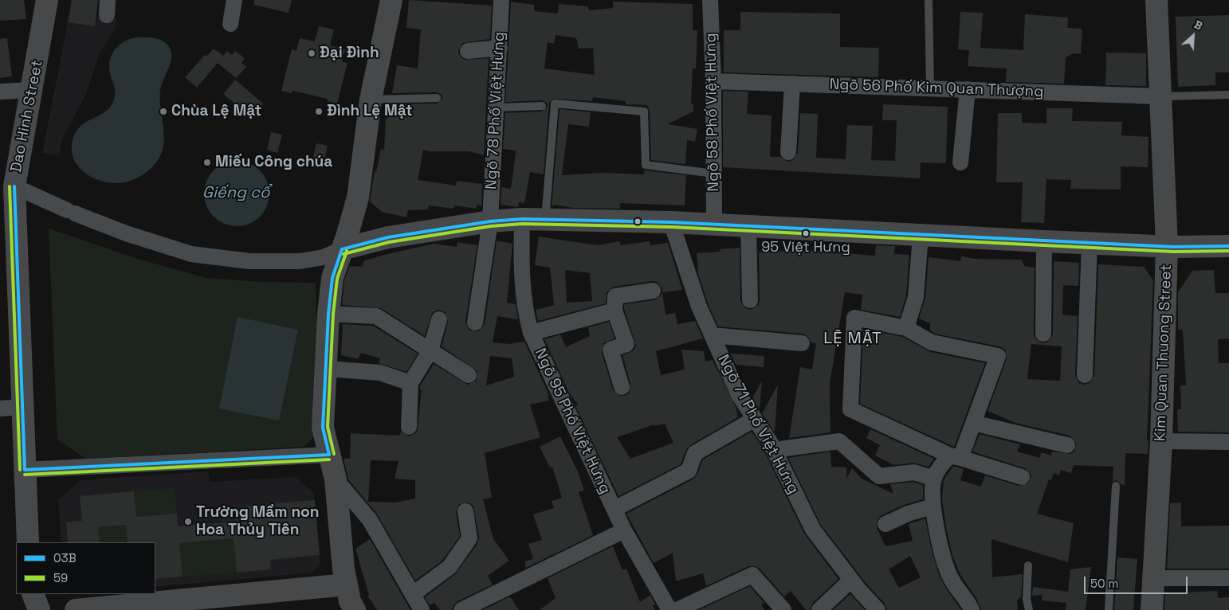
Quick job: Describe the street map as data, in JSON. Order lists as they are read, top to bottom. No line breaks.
{"streets":{"street":["Ngõ 56 Phố Kim Quan Thượng","Ngõ 78 Phố Việt Hưng","Ngõ 58 Phố Việt Hưng","Dao Hinh Street","Kim Quan Thuong Street","Ngõ 95 Phố Việt Hưng","Ngõ 71 Phố Việt Hưng"]},"crossings":[["Ngõ 56 Phố Kim Quan Thượng","Ngõ 58 Phố Việt Hưng"],["Ngõ 56 Phố Kim Quan Thượng","Kim Quan Thuong Street"]],"districts":["LỆ MẬT"],"water":["Giếng cổ"],"places":["Đại Đình","Chùa Lệ Mật","Đình Lệ Mật","Miếu Công chúa","95 Việt Hưng","Trường Mầm non Hoa Thủy Tiên"],"lines":["transit line 03B","transit line 59"],"legend":["03B","59"],"scale_bar":"50 m","north":"top right"}
